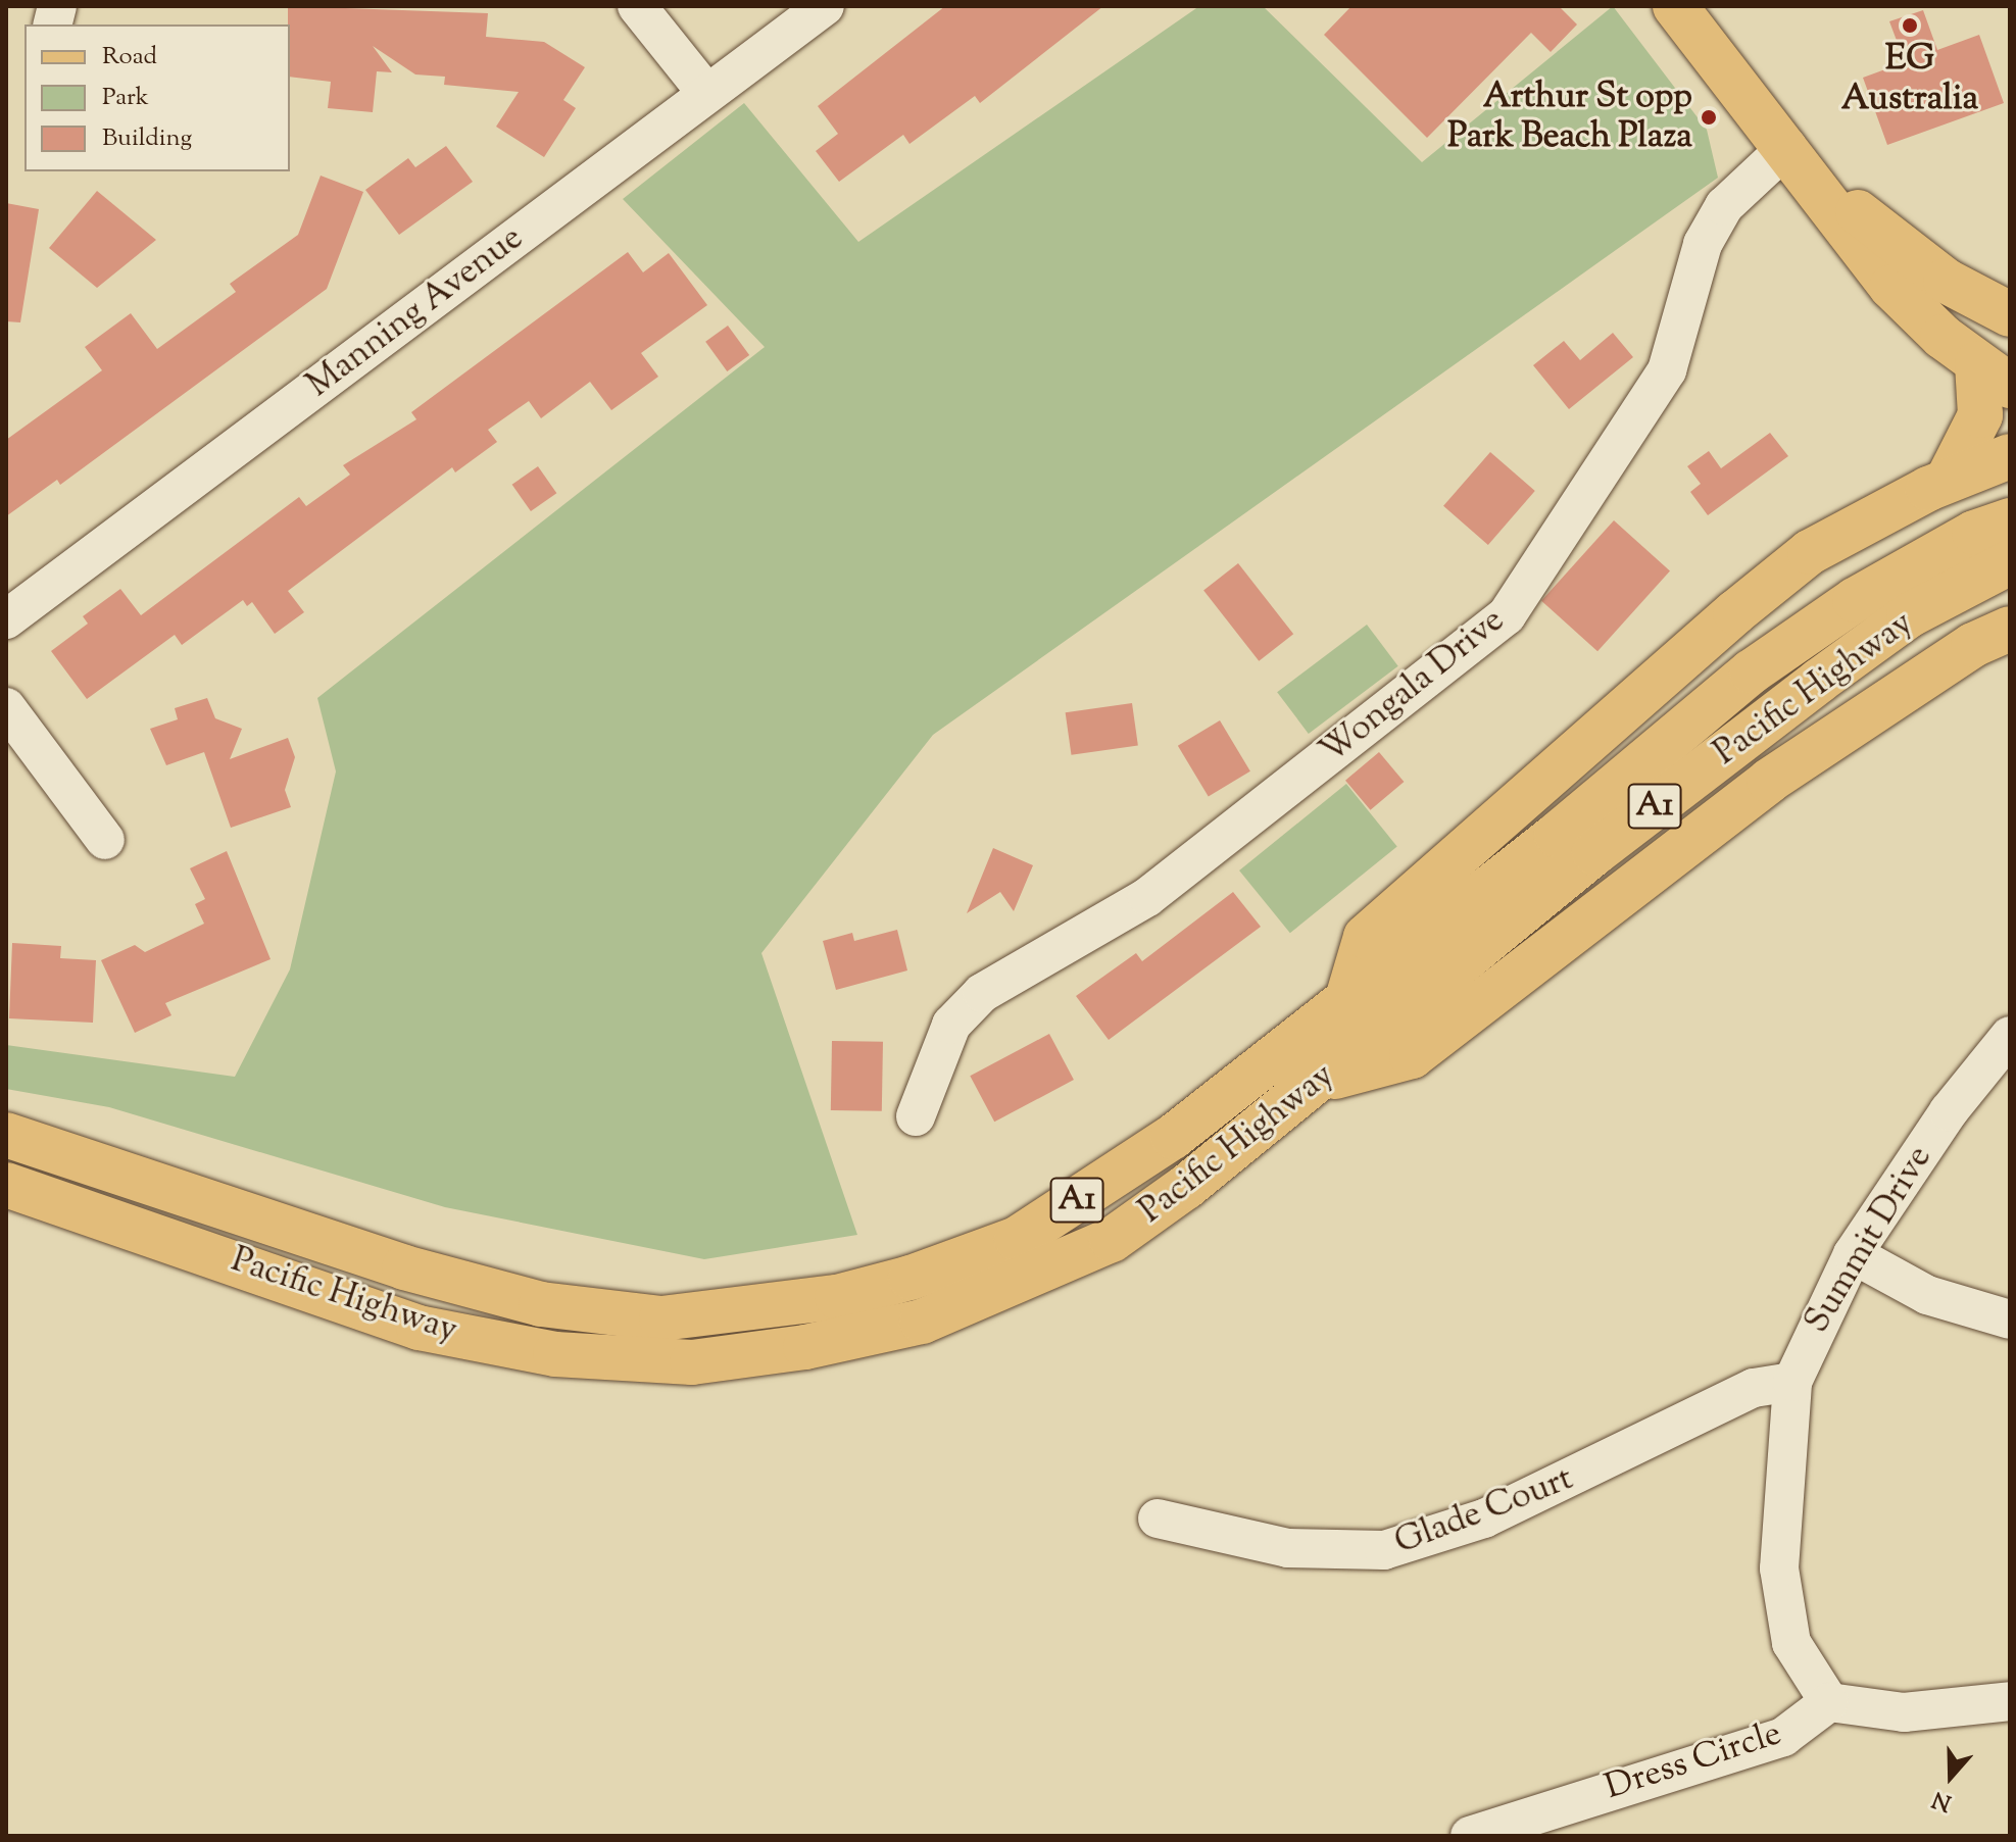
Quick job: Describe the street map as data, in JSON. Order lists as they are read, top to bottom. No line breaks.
{"streets":{"main road":["Pacific Highway","A1"],"street":["Manning Avenue","Wongala Drive","Summit Drive","Glade Court","Dress Circle"]},"crossings":[["Summit Drive","Glade Court"],["Summit Drive","Dress Circle"]],"places":["EG Australia","Arthur St opp Park Beach Plaza"],"legend":["Road","Park","Building"],"north":"bottom"}
